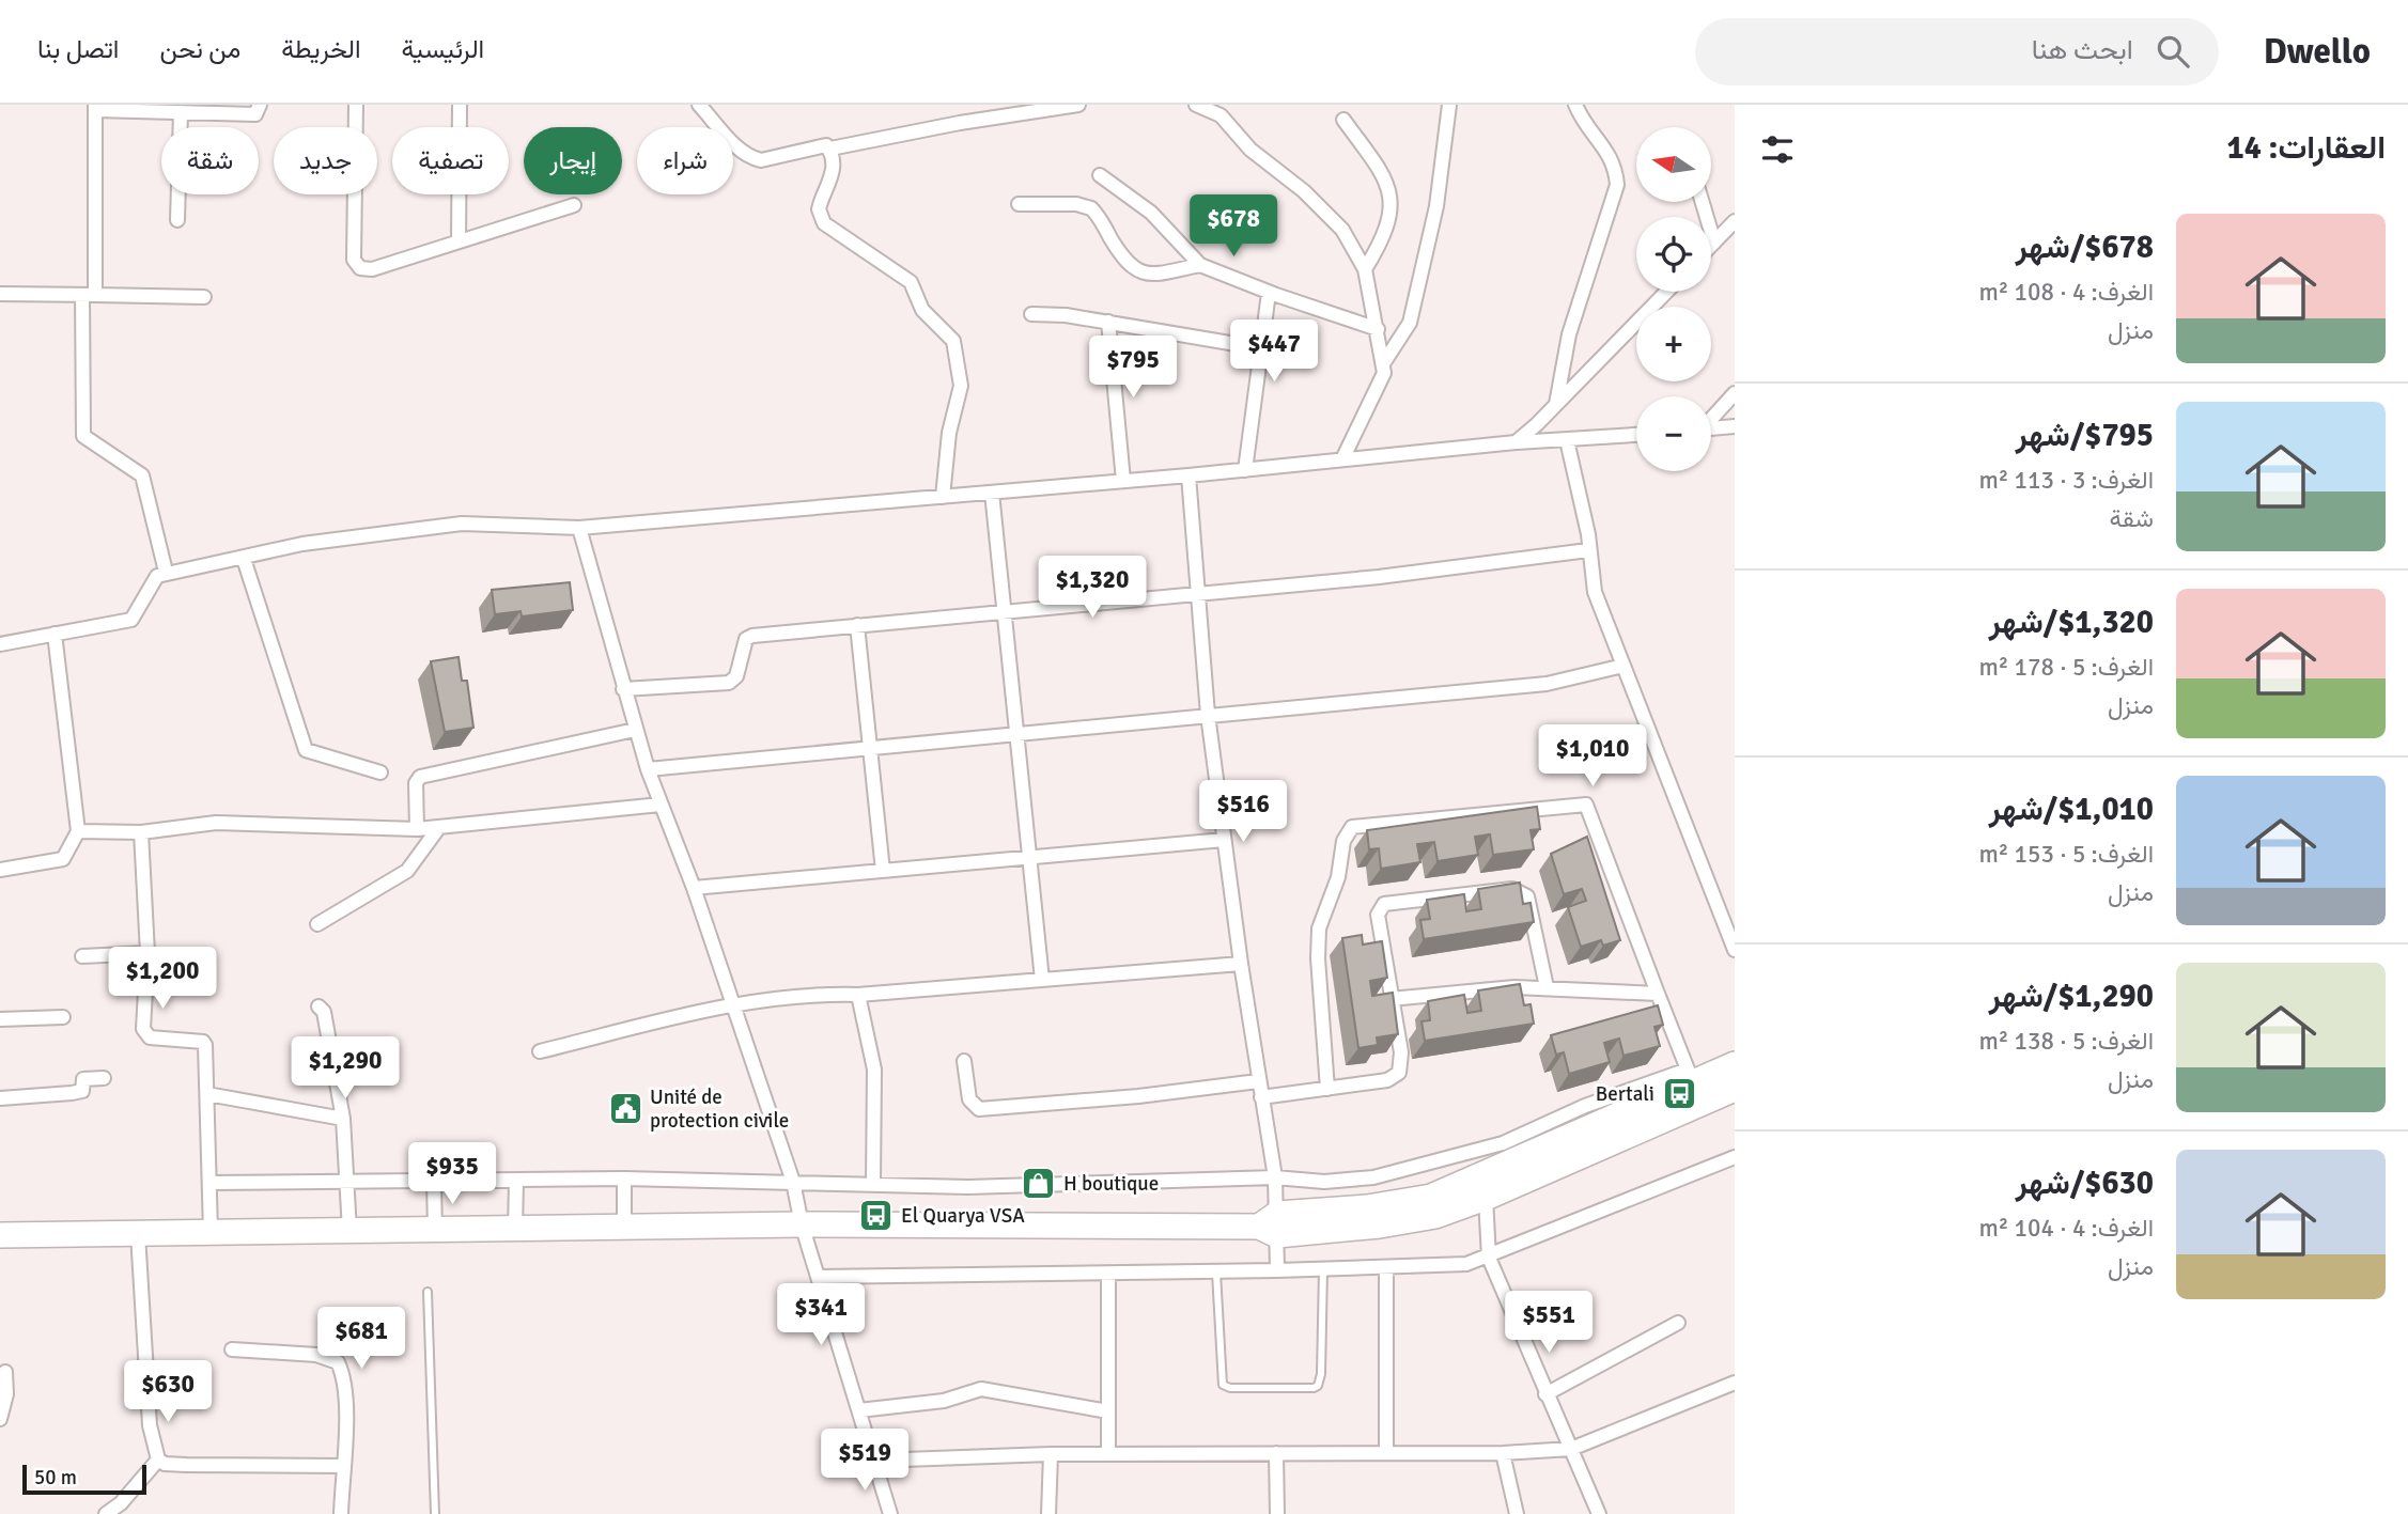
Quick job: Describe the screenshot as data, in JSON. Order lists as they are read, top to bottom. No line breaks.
{"places":{"bus stop":["Bertali","El Quarya VSA"],"public building":["Unité de protection civile"],"shop":["H boutique"]},"scale_bar":"50 m","north":"left","page":{"header":"Dwello","search":"ابحث هنا","nav":["الرئيسية","الخريطة","من نحن","اتصل بنا"],"heading":"العقارات: 14","map_buttons":["+","−"],"chip":["شراء","إيجار","تصفية","جديد","شقة"],"list":[{"name":"$678/شهر","note":"الغرف: 4 · 108 m² · منزل"},{"name":"$795/شهر","note":"الغرف: 3 · 113 m² · شقة"},{"name":"$1,320/شهر","note":"الغرف: 5 · 178 m² · منزل"},{"name":"$1,010/شهر","note":"الغرف: 5 · 153 m² · منزل"},{"name":"$1,290/شهر","note":"الغرف: 5 · 138 m² · منزل"},{"name":"$630/شهر","note":"الغرف: 4 · 104 m² · منزل"}],"price":["$678","$447","$795","$1,320","$1,010","$516","$1,200","$1,290","$935","$341","$551","$681","$630","$519"],"scale":"50 m"}}
